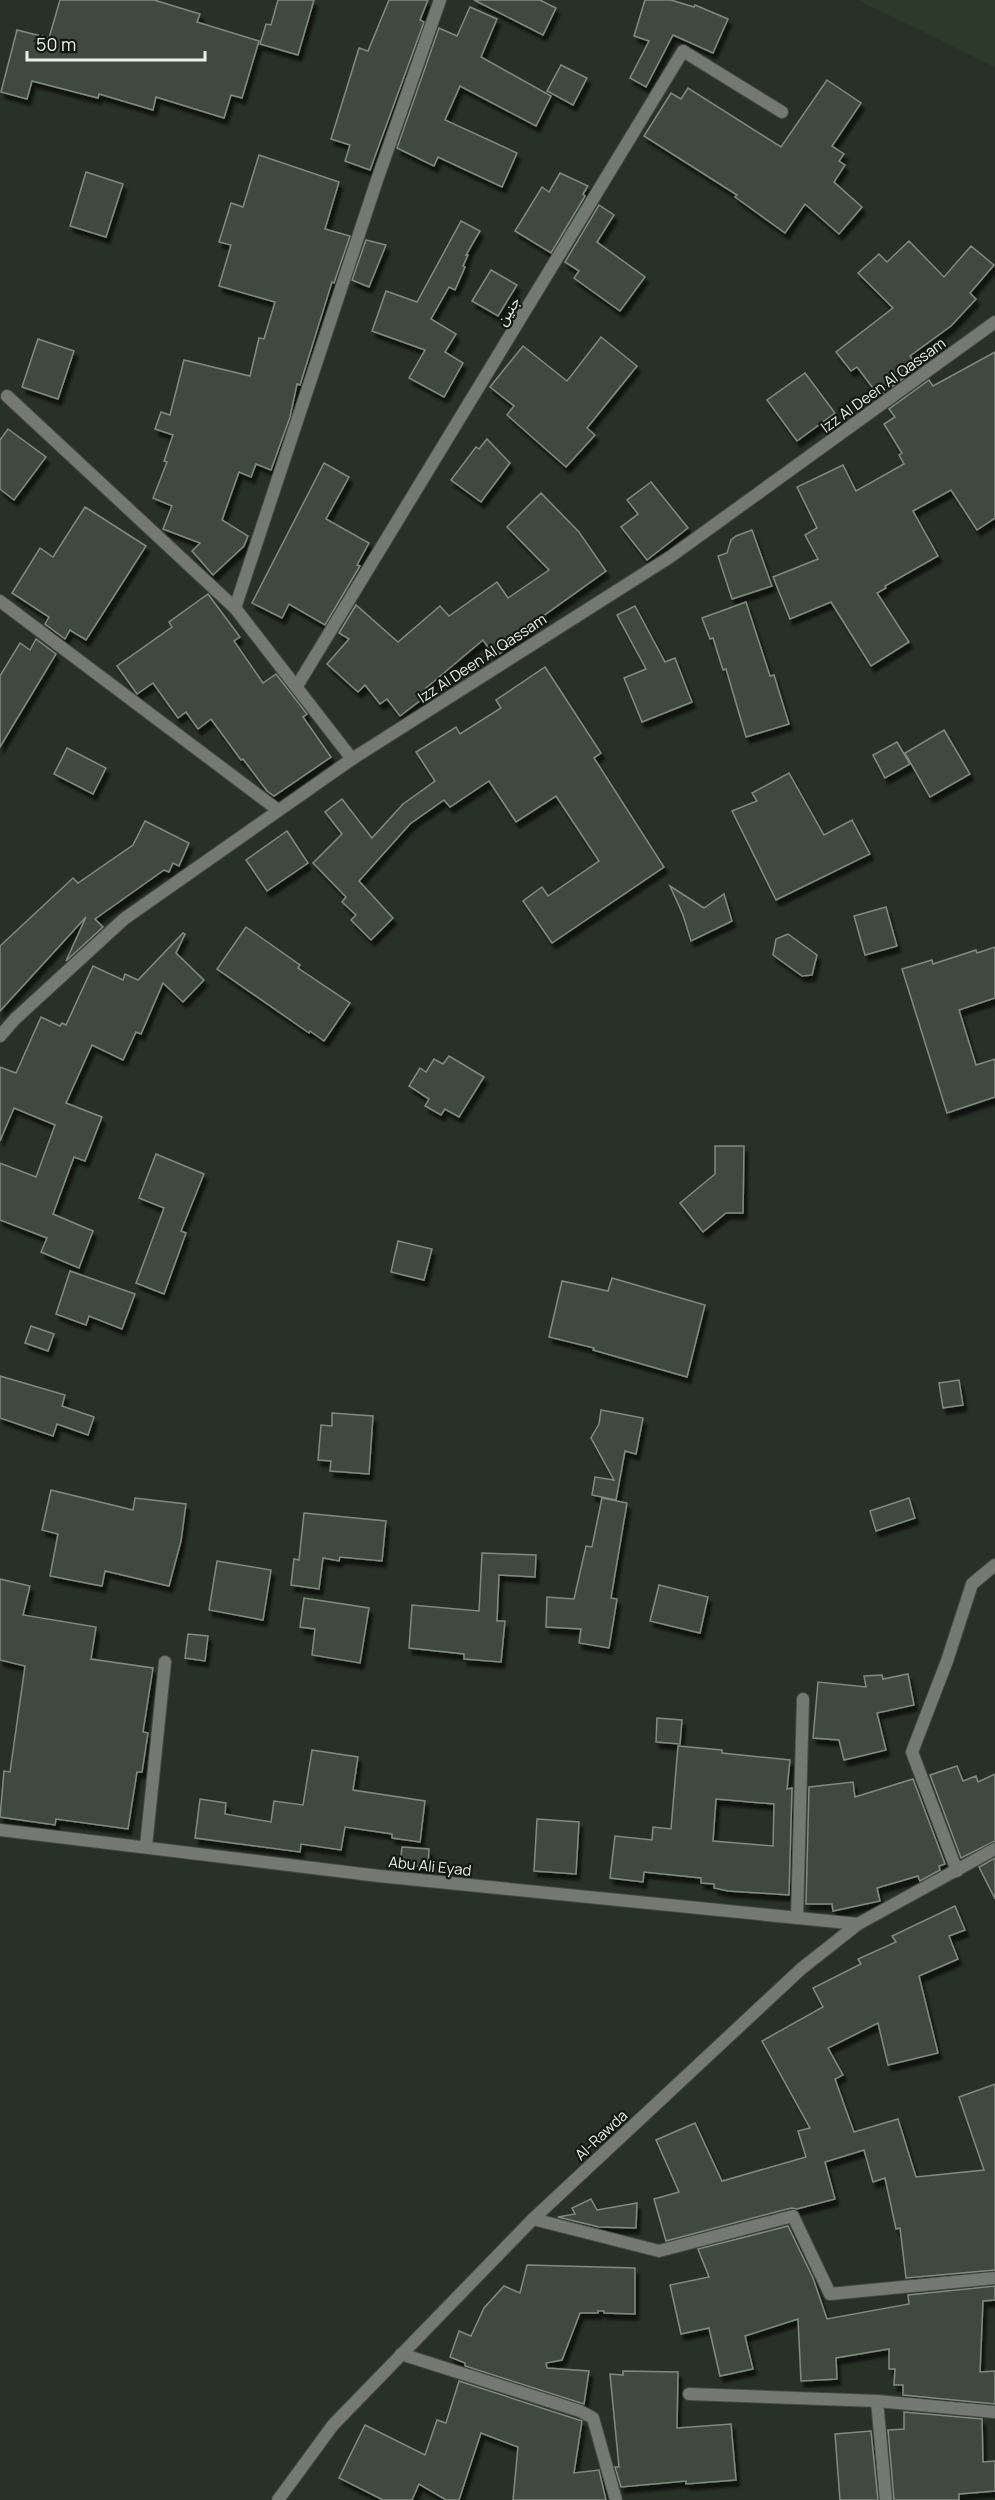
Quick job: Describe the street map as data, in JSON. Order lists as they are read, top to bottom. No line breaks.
{"streets":{"street":["جنين","Izz Al Deen Al Qassam","Abu Ali Eyad","Al-Rawda"]},"crossings":[["Abu Ali Eyad","Al-Rawda"]],"scale_bar":"50 m"}
